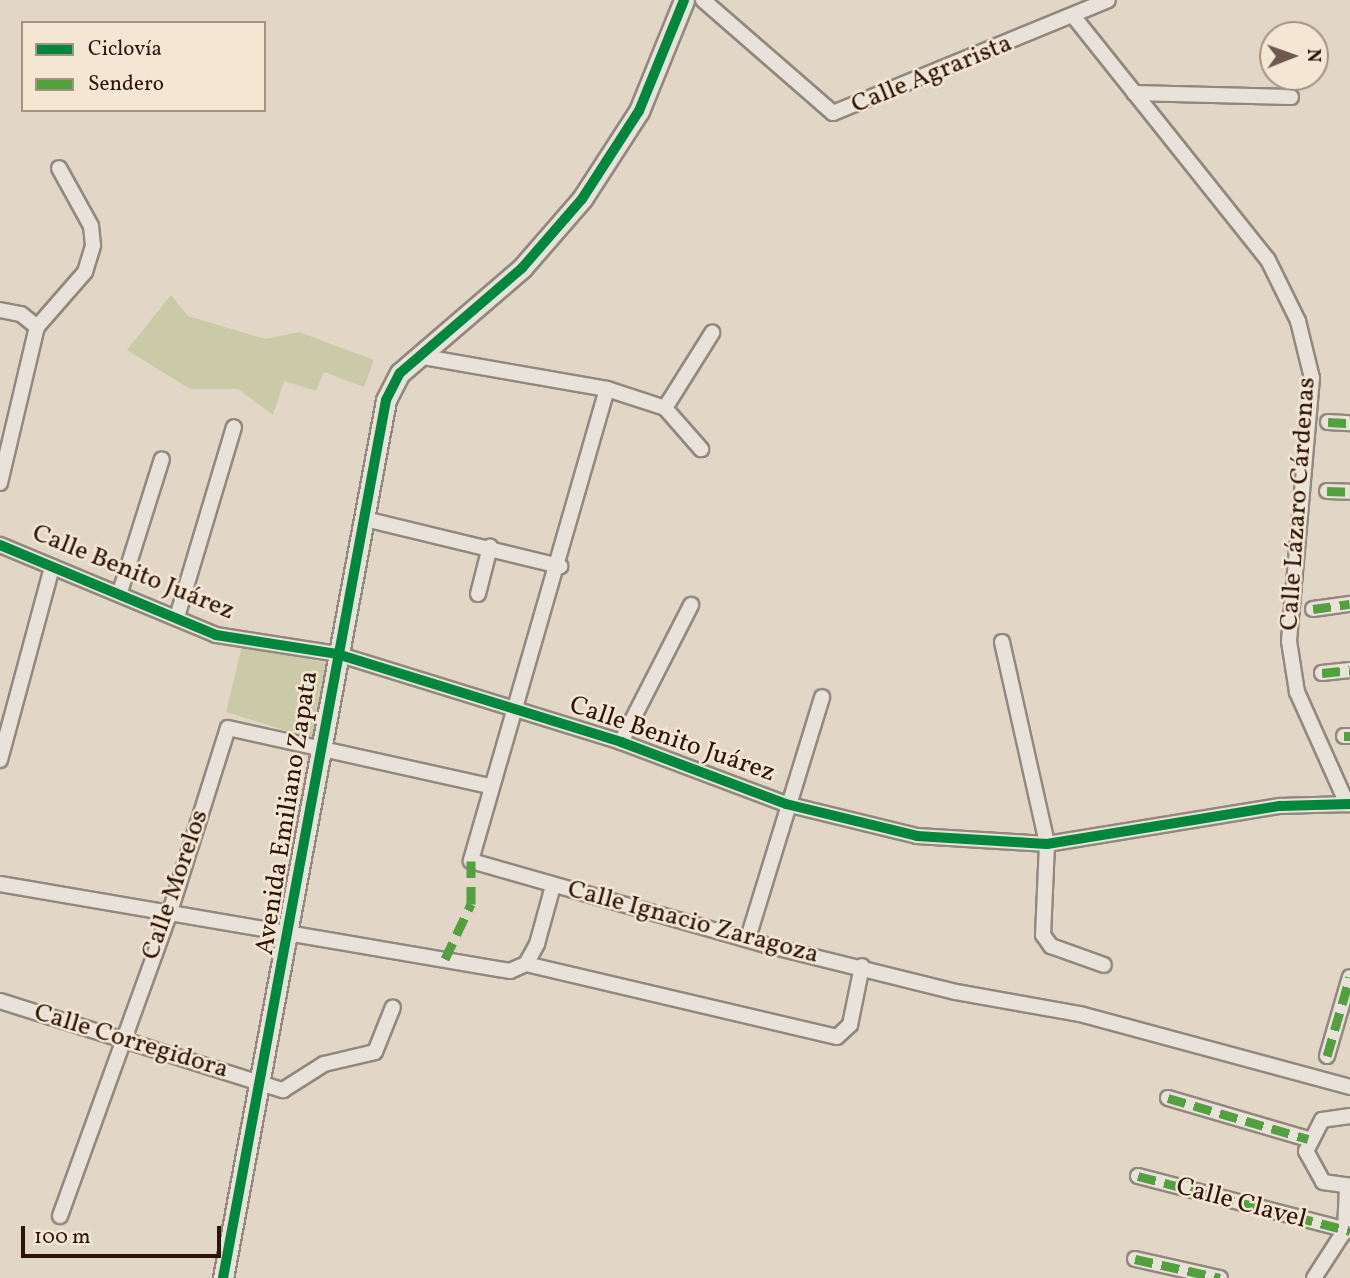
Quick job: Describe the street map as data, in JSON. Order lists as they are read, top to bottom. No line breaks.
{"streets":{"street":["Calle Agrarista","Calle Lázaro Cárdenas","Calle Benito Juárez","Avenida Emiliano Zapata","Calle Morelos","Calle Ignacio Zaragoza","Calle Corregidora","Calle Clavel"]},"crossings":[["Calle Agrarista","Calle Lázaro Cárdenas"],["Calle Lázaro Cárdenas","Calle Benito Juárez"],["Calle Benito Juárez","Avenida Emiliano Zapata"],["Avenida Emiliano Zapata","Calle Morelos"],["Avenida Emiliano Zapata","Calle Corregidora"],["Calle Morelos","Calle Corregidora"]],"legend":["Ciclovía","Sendero"],"scale_bar":"100 m","north":"right"}
